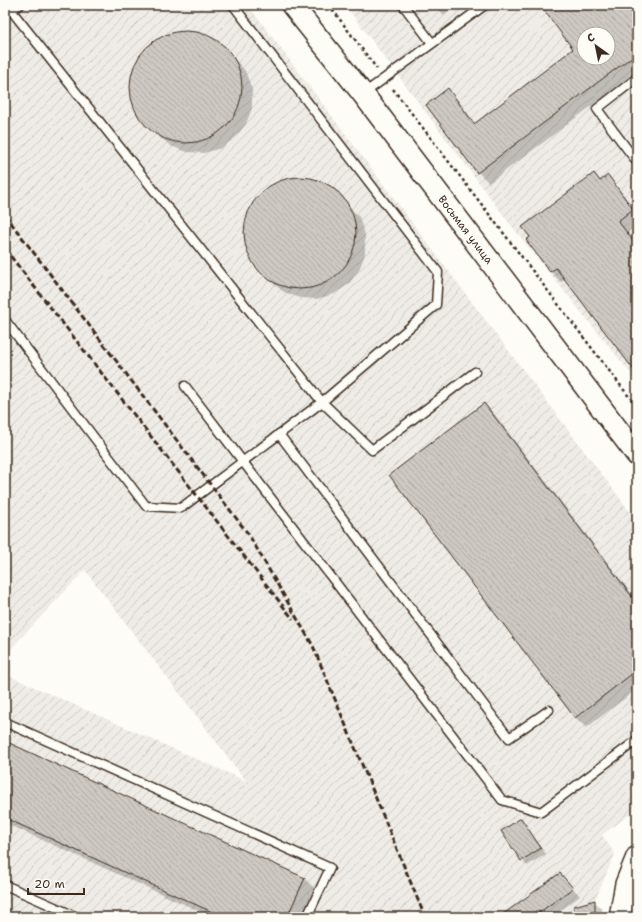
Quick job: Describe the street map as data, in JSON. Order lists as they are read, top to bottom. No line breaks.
{"streets":{"street":["Восьмая улица"]},"scale_bar":"20 m","north":"top left"}
